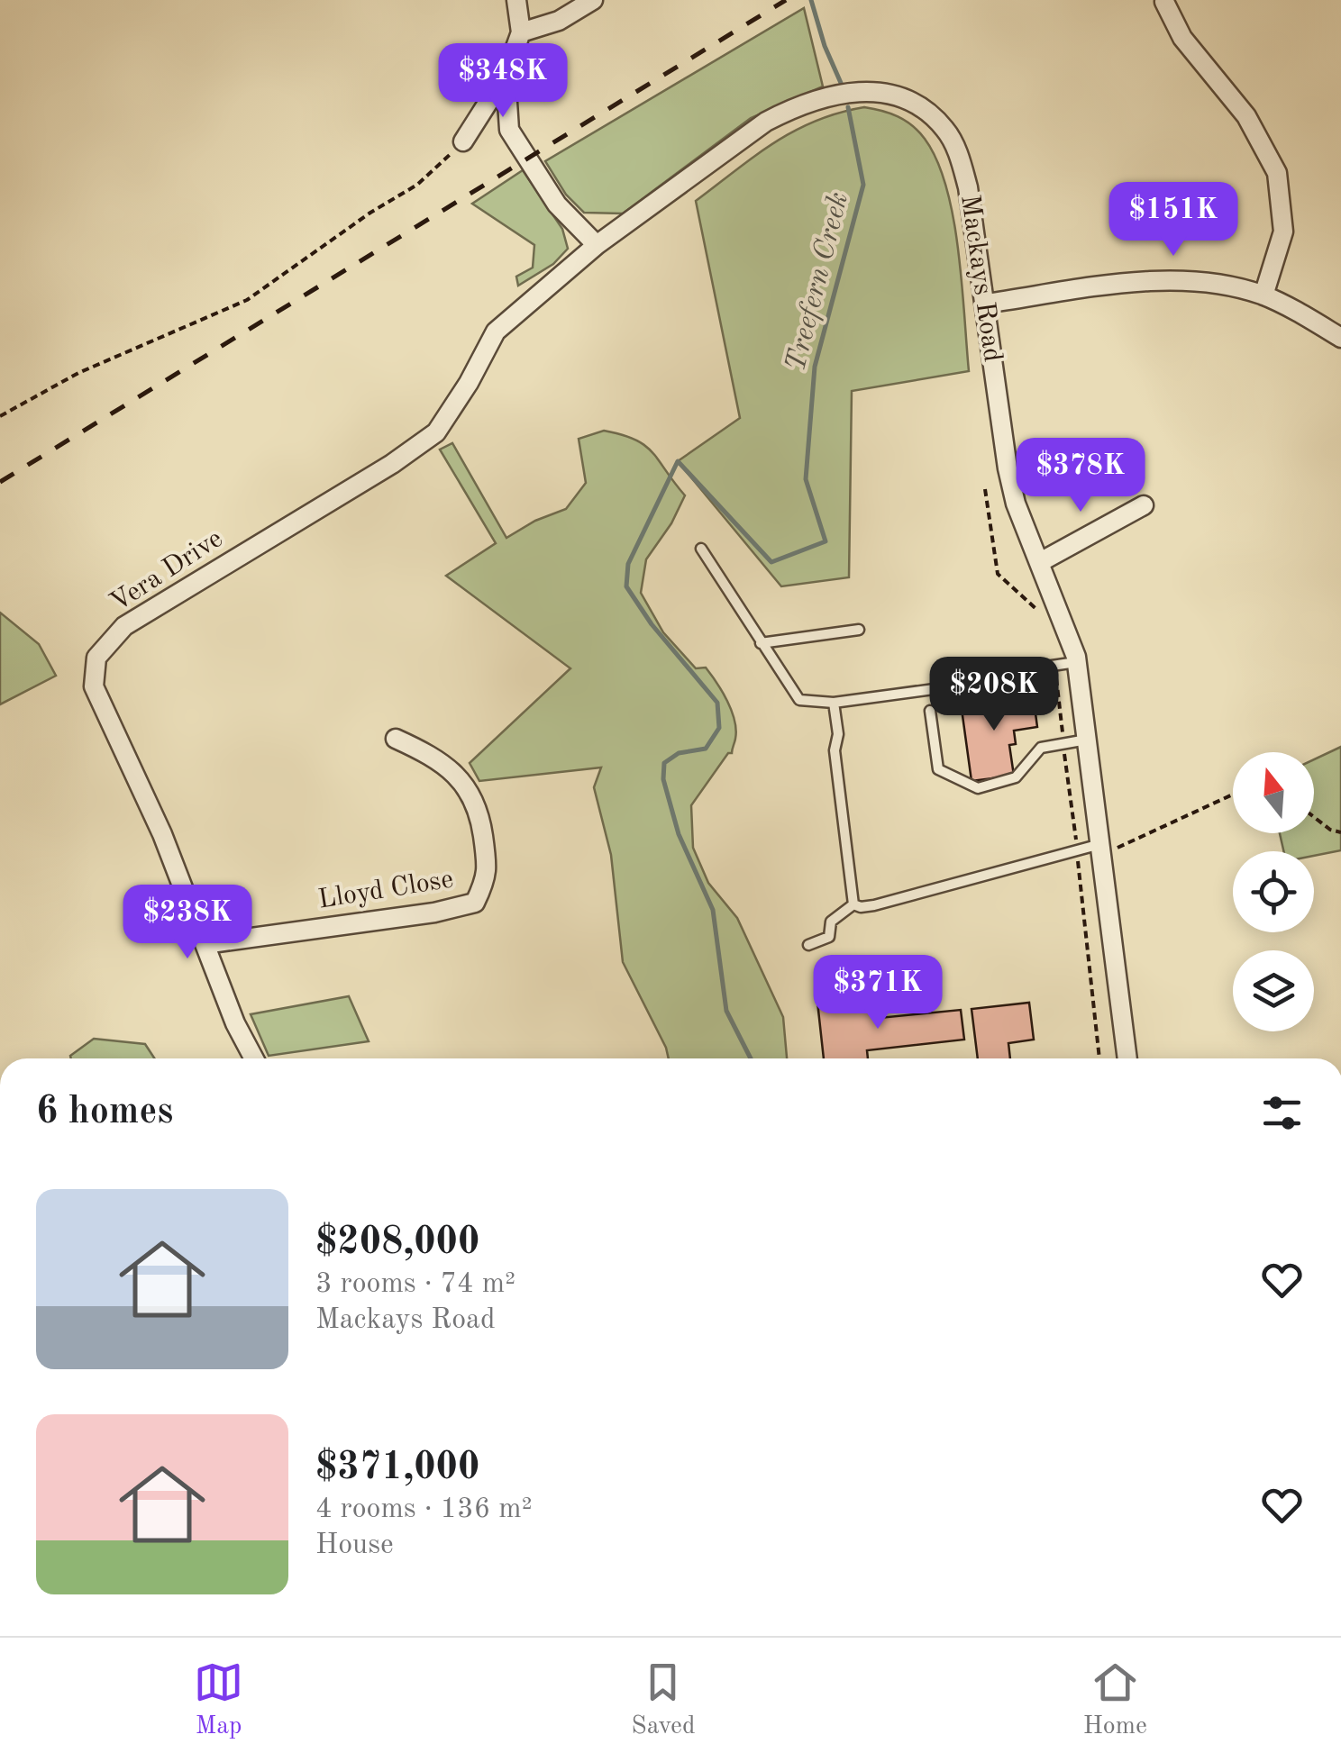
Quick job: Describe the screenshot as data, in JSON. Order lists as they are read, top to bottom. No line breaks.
{"streets":{"street":["Mackays Road","Vera Drive","Lloyd Close"]},"crossings":[["Mackays Road","Vera Drive"],["Vera Drive","Lloyd Close"]],"water":["Treefern Creek"],"north":"top","page":{"price":["$348K","$151K","$378K","$208K","$238K","$371K"],"heading":"6 homes","list":[{"name":"$208,000","note":"3 rooms · 74 m² · Mackays Road"},{"name":"$371,000","note":"4 rooms · 136 m² · House"}],"tabs":["Map","Saved","Home"]}}
